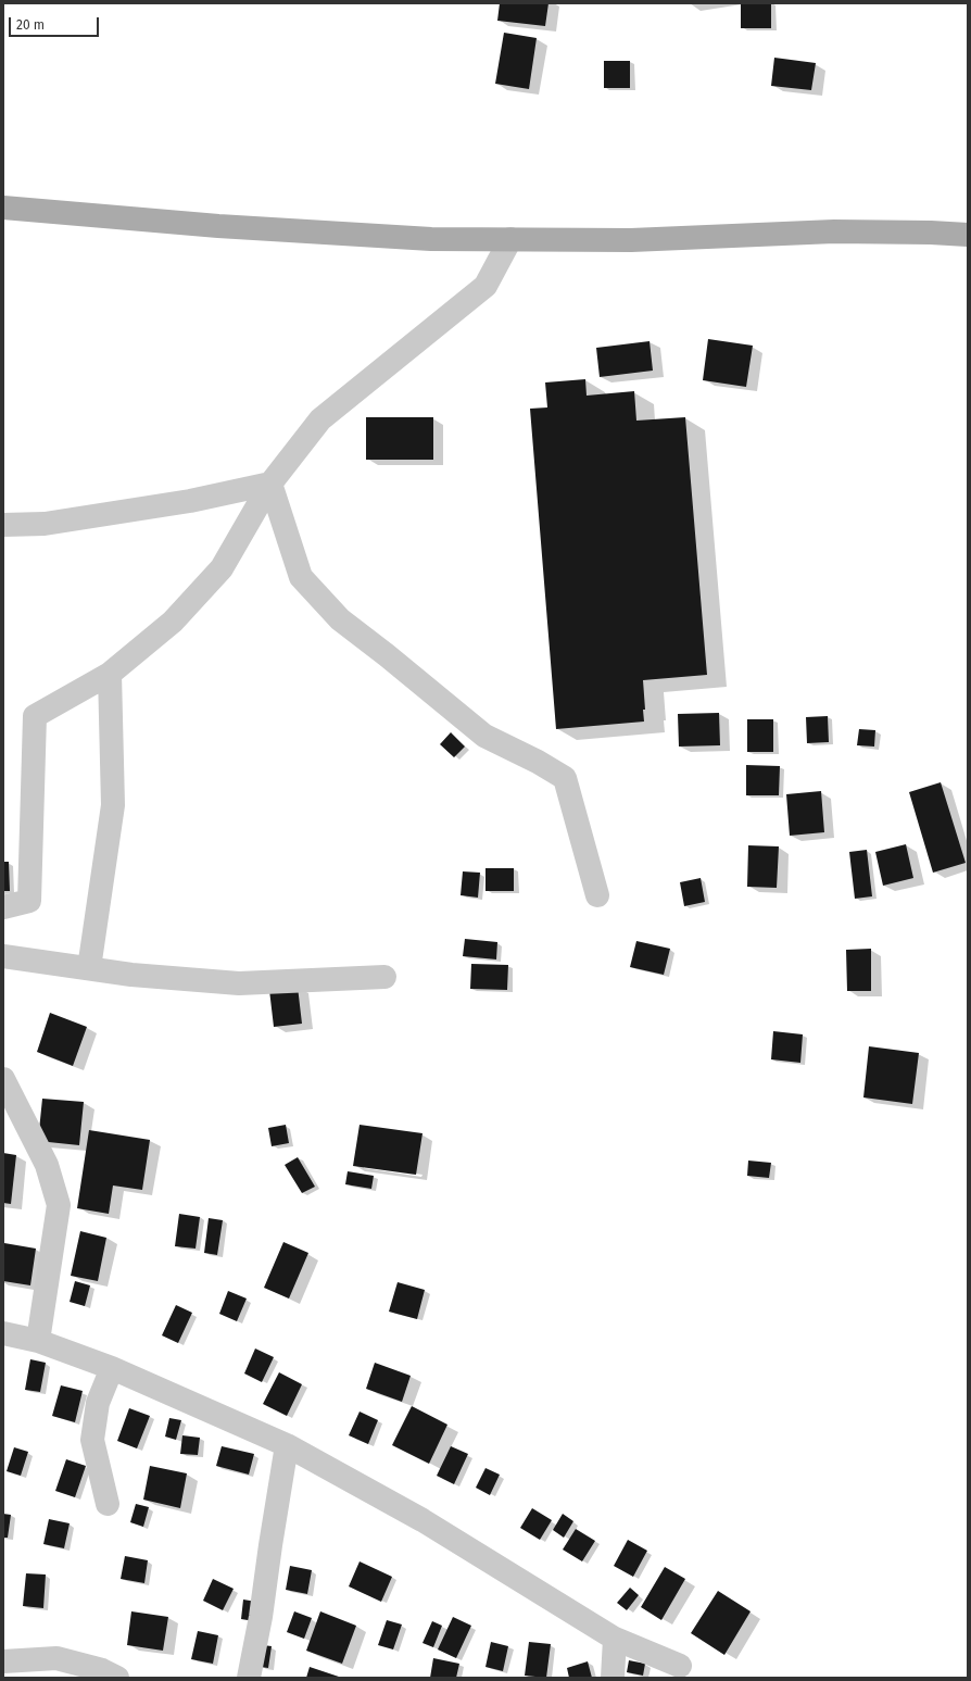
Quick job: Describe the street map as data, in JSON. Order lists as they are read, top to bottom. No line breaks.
{"scale_bar":"20 m"}
